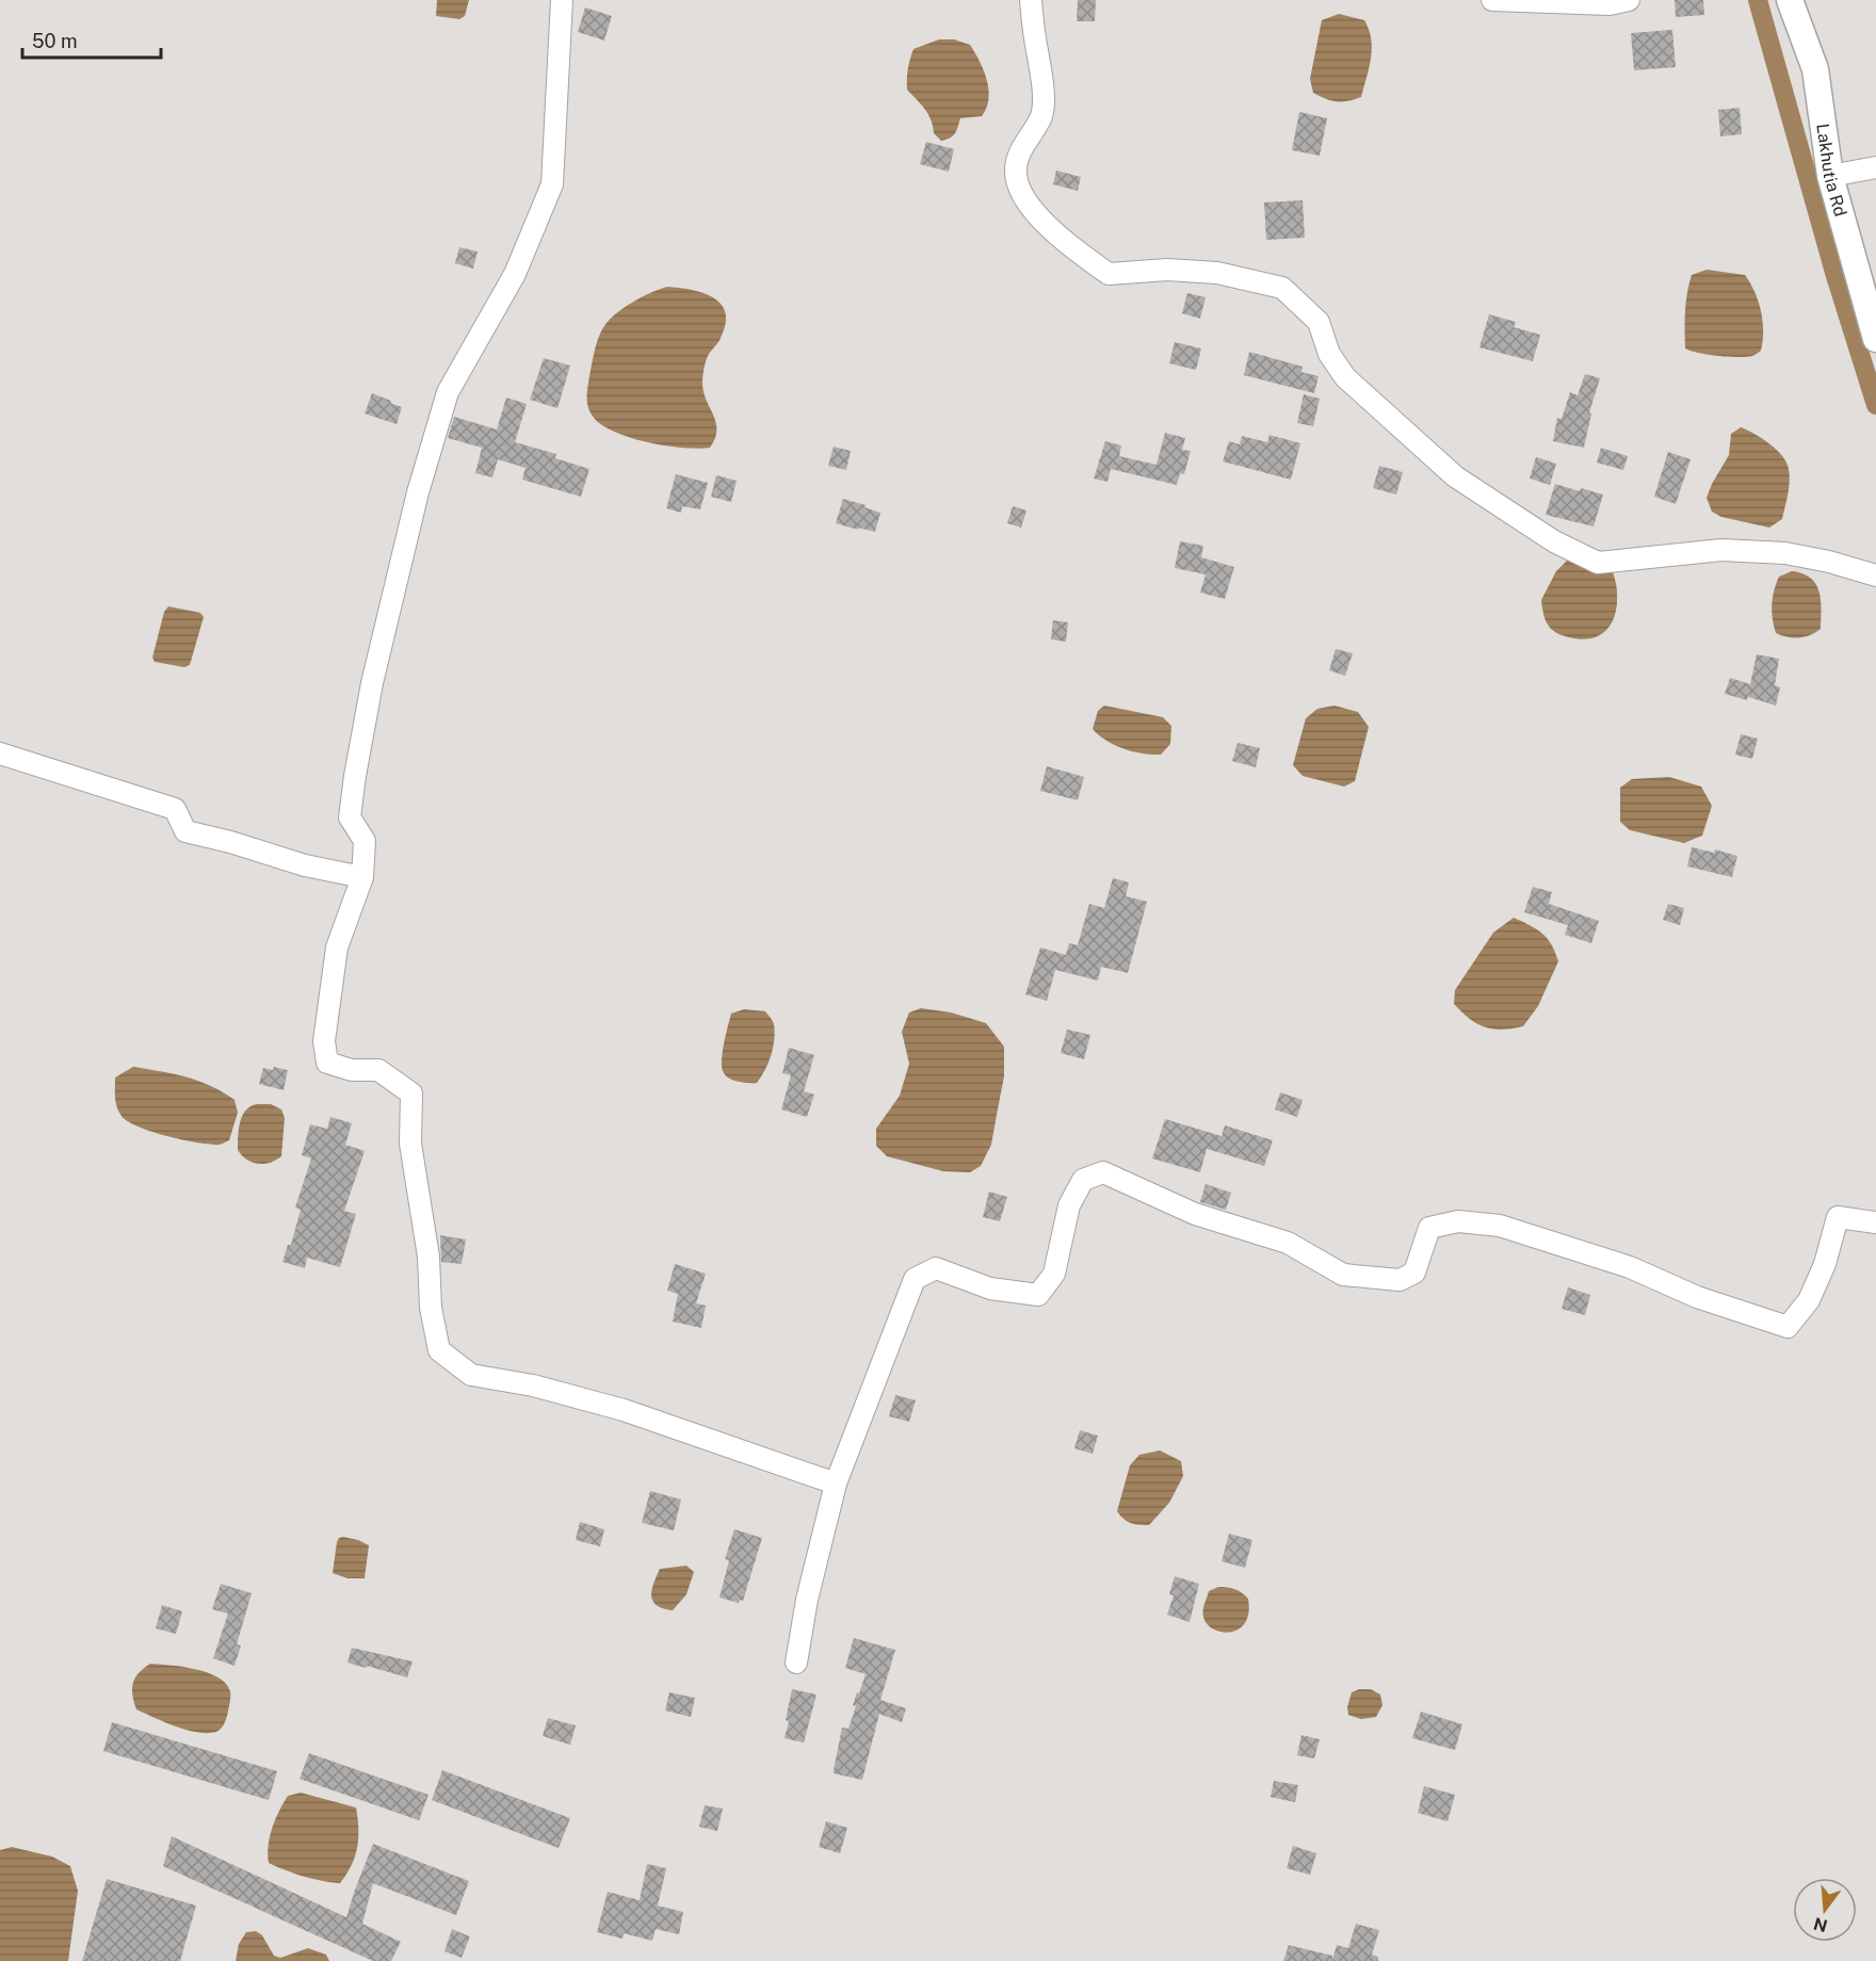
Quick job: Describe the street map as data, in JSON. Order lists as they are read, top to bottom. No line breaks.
{"streets":{"street":["Lakhutia Rd"]},"scale_bar":"50 m","north":"bottom"}
